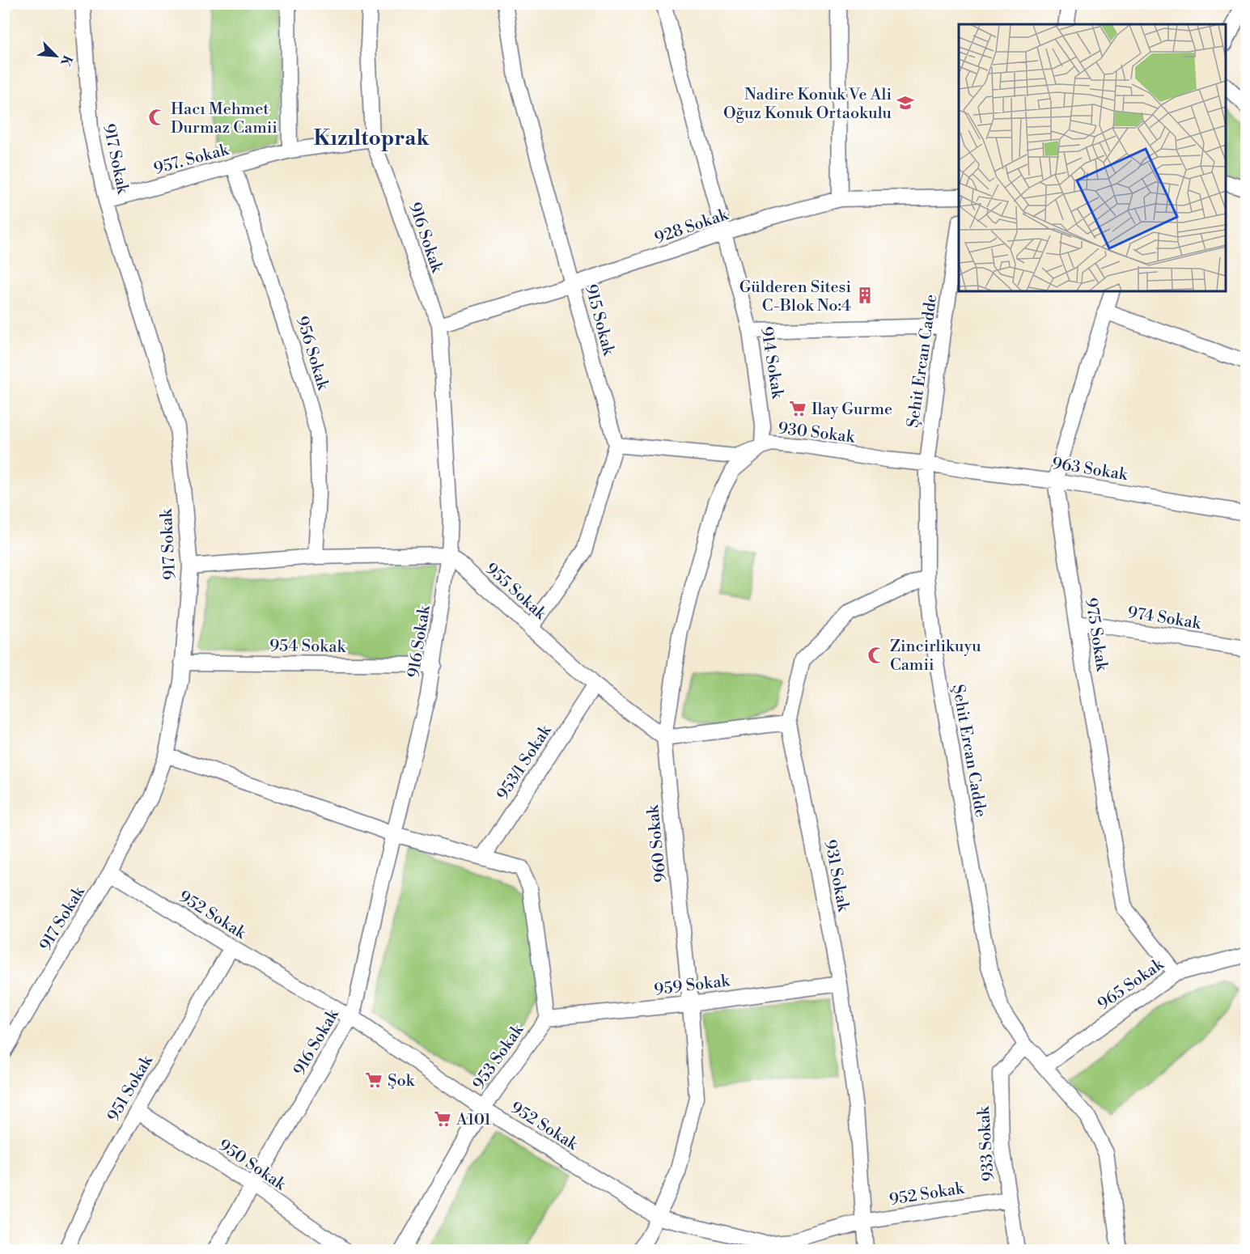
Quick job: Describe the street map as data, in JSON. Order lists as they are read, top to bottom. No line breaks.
{"streets":{"street":["917 Sokak","957. Sokak","928 Sokak","916 Sokak","915 Sokak","956 Sokak","Şehit Ercan Cadde","914 Sokak","930 Sokak","963 Sokak","955 Sokak","974 Sokak","975 Sokak","954 Sokak","953/1 Sokak","960 Sokak","931 Sokak","952 Sokak","965 Sokak","959 Sokak","953 Sokak","951 Sokak","933 Sokak","950 Sokak"]},"crossings":[["917 Sokak","957. Sokak"],["917 Sokak","954 Sokak"],["917 Sokak","952 Sokak"],["957. Sokak","916 Sokak"],["957. Sokak","956 Sokak"],["928 Sokak","916 Sokak"],["928 Sokak","915 Sokak"],["928 Sokak","914 Sokak"],["916 Sokak","955 Sokak"],["916 Sokak","954 Sokak"],["916 Sokak","952 Sokak"],["916 Sokak","950 Sokak"],["915 Sokak","930 Sokak"],["Şehit Ercan Cadde","930 Sokak"],["Şehit Ercan Cadde","963 Sokak"],["Şehit Ercan Cadde","931 Sokak"],["Şehit Ercan Cadde","965 Sokak"],["Şehit Ercan Cadde","933 Sokak"],["914 Sokak","930 Sokak"],["914 Sokak","960 Sokak"],["930 Sokak","963 Sokak"],["930 Sokak","960 Sokak"],["963 Sokak","975 Sokak"],["955 Sokak","953/1 Sokak"],["955 Sokak","960 Sokak"],["974 Sokak","975 Sokak"],["975 Sokak","965 Sokak"],["960 Sokak","952 Sokak"],["960 Sokak","959 Sokak"],["931 Sokak","952 Sokak"],["931 Sokak","959 Sokak"],["952 Sokak","953 Sokak"],["952 Sokak","951 Sokak"],["952 Sokak","933 Sokak"],["959 Sokak","953 Sokak"],["951 Sokak","950 Sokak"]],"districts":["Kızıltoprak"],"places":{"school or university":["Nadire Konuk Ve Ali Oğuz Konuk Ortaokulu"],"mosque":["Hacı Mehmet Durmaz Camii","Zincirlikuyu Camii"],"building":["Gülderen Sitesi C-Blok No:4"],"supermarket":["Ilay Gurme","Şok","A101"]},"north":"bottom right"}
